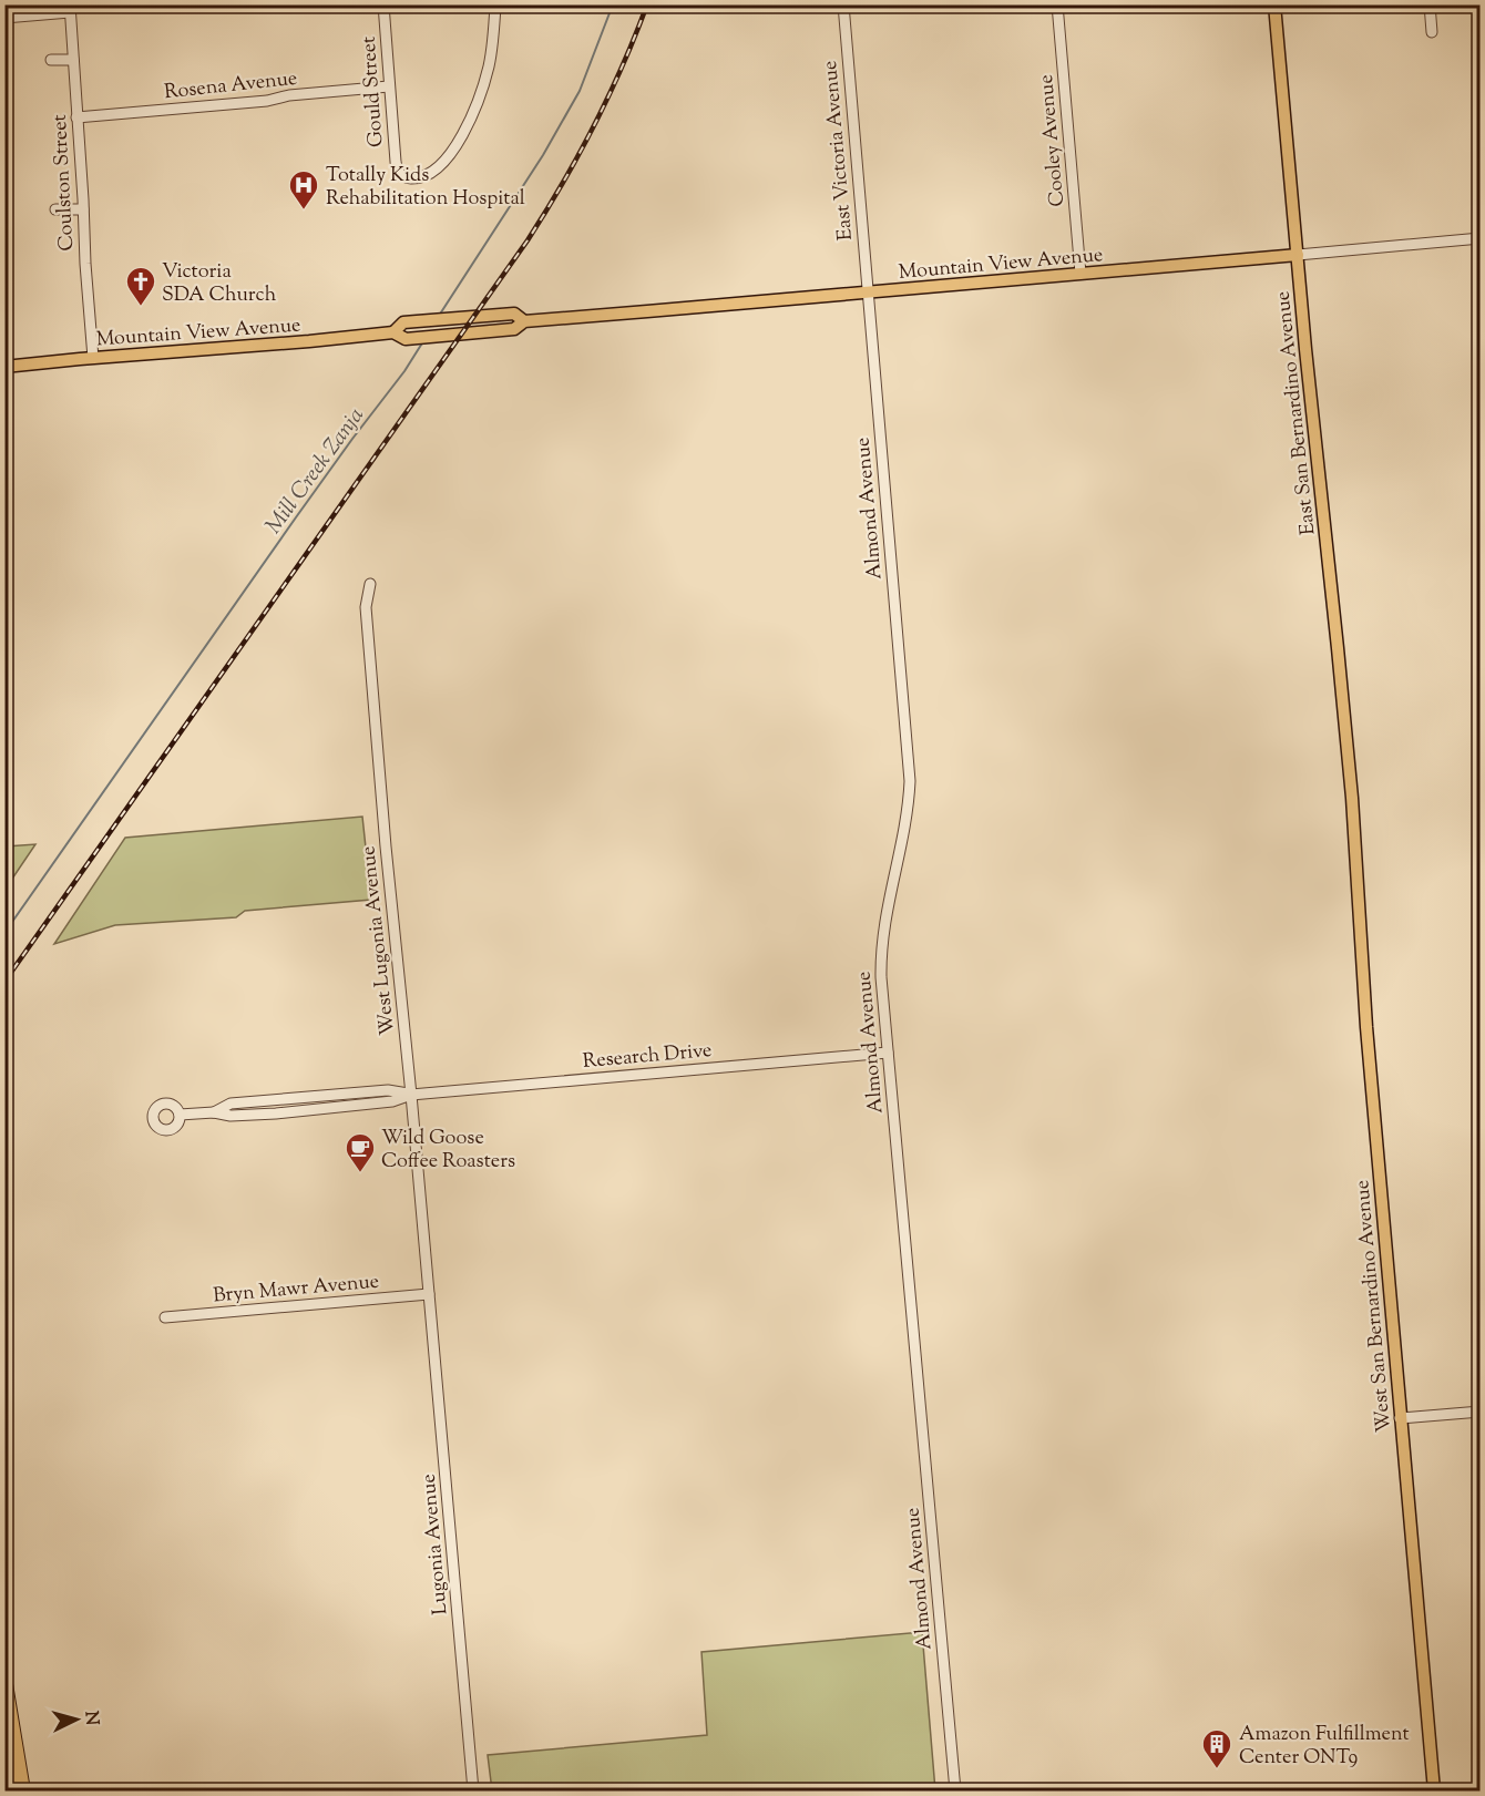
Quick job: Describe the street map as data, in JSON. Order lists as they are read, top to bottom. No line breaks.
{"streets":{"main road":["Mountain View Avenue","East San Bernardino Avenue","West San Bernardino Avenue"],"street":["Rosena Avenue","Gould Street","Cooley Avenue","East Victoria Avenue","Coulston Street","Almond Avenue","West Lugonia Avenue","Research Drive","Bryn Mawr Avenue","Lugonia Avenue"]},"crossings":[["Rosena Avenue","Gould Street"],["Rosena Avenue","Coulston Street"],["Cooley Avenue","Mountain View Avenue"],["East Victoria Avenue","Mountain View Avenue"],["East Victoria Avenue","Almond Avenue"],["Coulston Street","Mountain View Avenue"],["Mountain View Avenue","East San Bernardino Avenue"],["Mountain View Avenue","Almond Avenue"],["East San Bernardino Avenue","West San Bernardino Avenue"],["Almond Avenue","Research Drive"],["West Lugonia Avenue","Research Drive"],["West Lugonia Avenue","Bryn Mawr Avenue"],["West Lugonia Avenue","Lugonia Avenue"],["Bryn Mawr Avenue","Lugonia Avenue"]],"water":["Mill Creek Zanja"],"places":{"hospital":["Totally Kids Rehabilitation Hospital"],"church":["Victoria SDA Church"],"cafe":["Wild Goose Coffee Roasters"],"building":["Amazon Fulfillment Center ONT9"]},"north":"right"}
